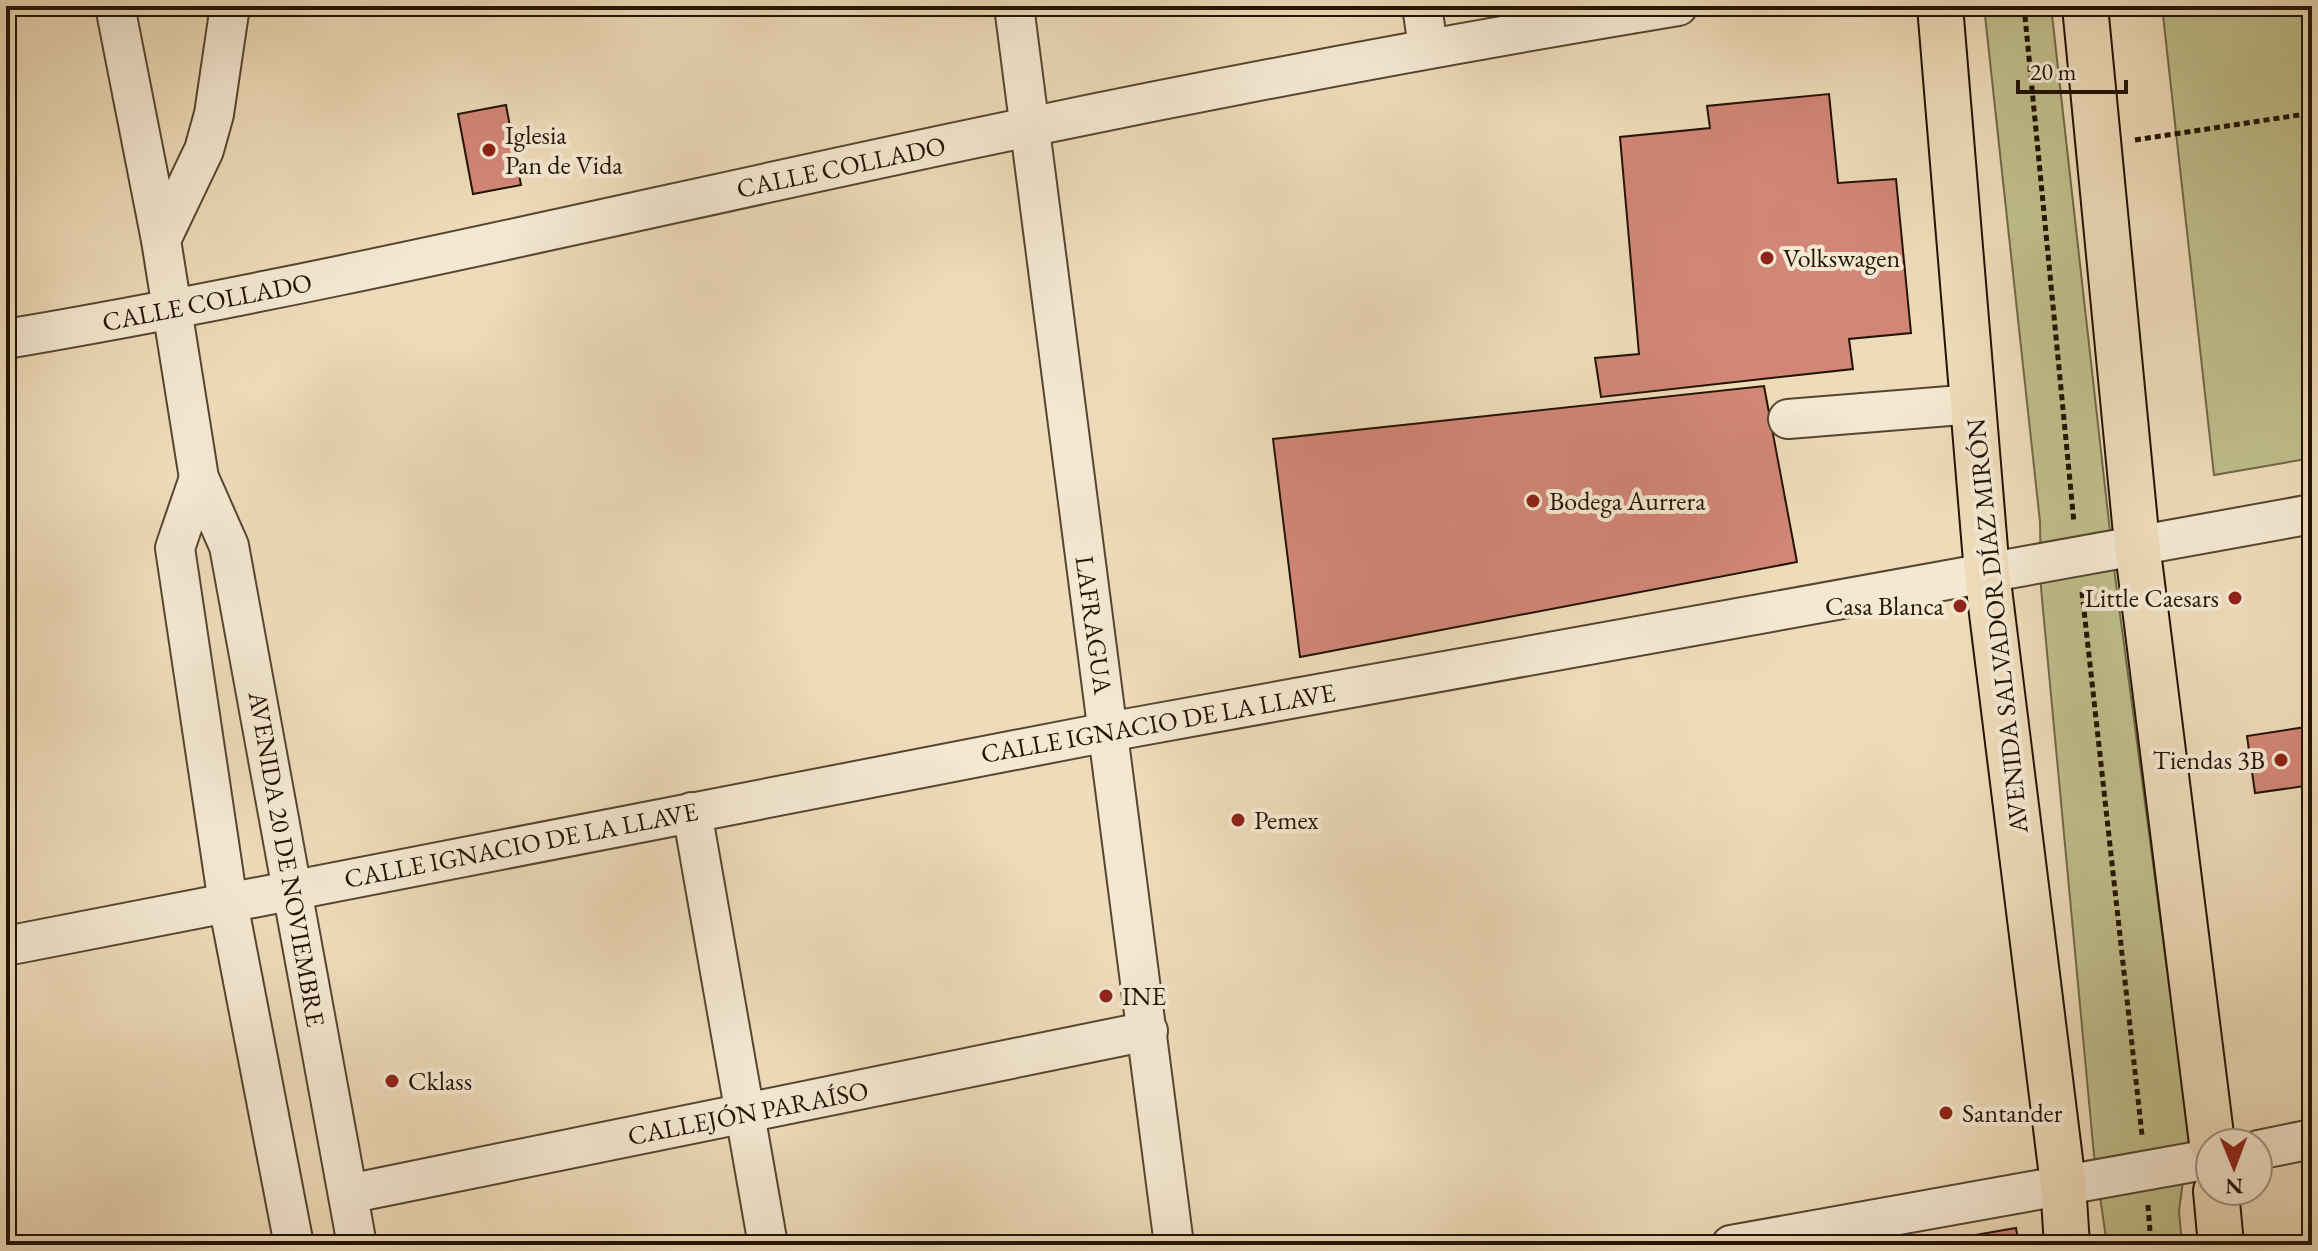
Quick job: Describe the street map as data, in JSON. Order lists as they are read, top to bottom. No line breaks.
{"streets":{"main road":["AVENIDA SALVADOR DÍAZ MIRÓN"],"street":["CALLE COLLADO","LAFRAGUA","CALLE IGNACIO DE LA LLAVE","AVENIDA 20 DE NOVIEMBRE","CALLEJÓN PARAÍSO"]},"crossings":[["CALLE COLLADO","LAFRAGUA"],["CALLE COLLADO","AVENIDA 20 DE NOVIEMBRE"],["LAFRAGUA","CALLE IGNACIO DE LA LLAVE"],["LAFRAGUA","CALLEJÓN PARAÍSO"],["AVENIDA SALVADOR DÍAZ MIRÓN","CALLE IGNACIO DE LA LLAVE"],["CALLE IGNACIO DE LA LLAVE","AVENIDA 20 DE NOVIEMBRE"],["AVENIDA 20 DE NOVIEMBRE","CALLEJÓN PARAÍSO"]],"places":["Iglesia Pan de Vida","Volkswagen","Bodega Aurrera","Little Caesars","Casa Blanca","Tiendas 3B","Pemex","INE","Cklass","Santander"],"scale_bar":"20 m","north":"bottom"}
